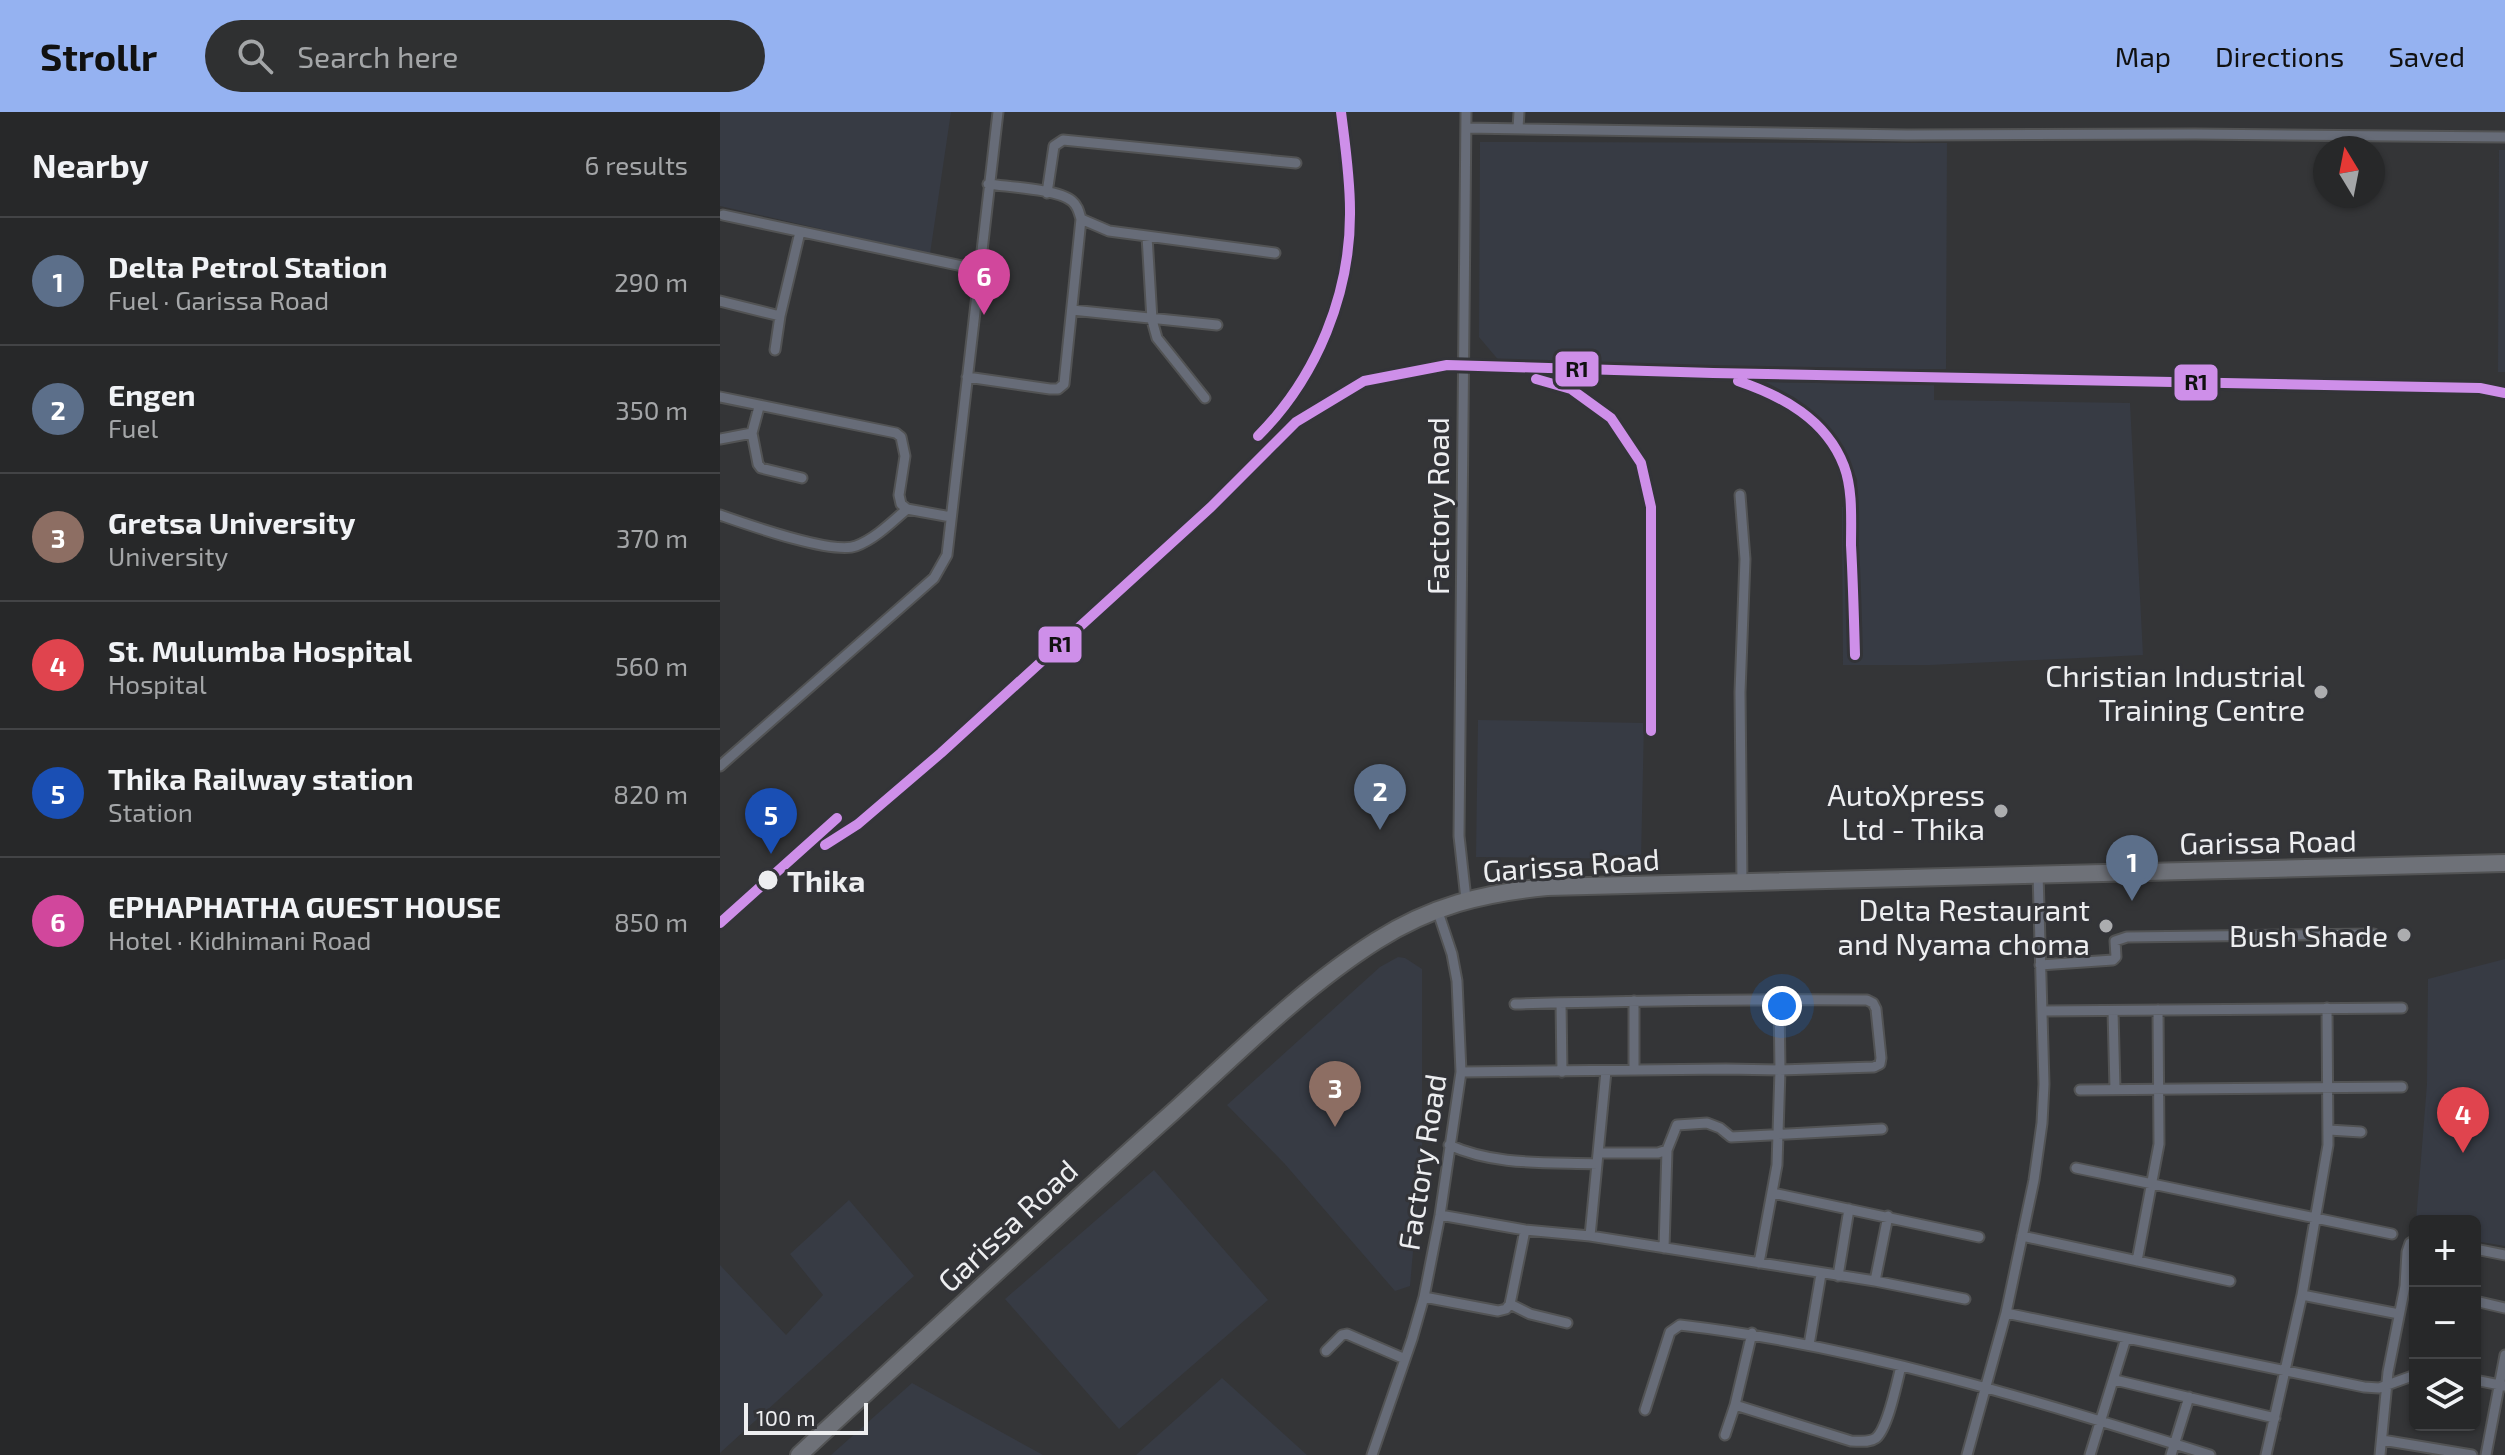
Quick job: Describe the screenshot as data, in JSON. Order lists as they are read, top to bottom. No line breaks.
{"streets":{"highway":["Garissa Road"],"street":["Factory Road"]},"crossings":[["Factory Road","Garissa Road"]],"places":["Christian Industrial Training Centre","AutoXpress Ltd - Thika","Thika","Delta Restaurant and Nyama choma","Bush Shade"],"lines":["transit line R1"],"scale_bar":"100 m","north":"top","page":{"header":"Strollr","search":"Search here","nav":["Map","Directions","Saved"],"heading":["Nearby","6 results"],"list":[{"mark":"1","name":"Delta Petrol Station","note":"Fuel · Garissa Road","value":"290 m"},{"mark":"2","name":"Engen","note":"Fuel","value":"350 m"},{"mark":"3","name":"Gretsa University","note":"University","value":"370 m"},{"mark":"4","name":"St. Mulumba Hospital","note":"Hospital","value":"560 m"},{"mark":"5","name":"Thika Railway station","note":"Station","value":"820 m"},{"mark":"6","name":"EPHAPHATHA GUEST HOUSE","note":"Hotel · Kidhimani Road","value":"850 m"}],"pins":["6","2","5","1","3","4"],"map_buttons":["+","−"],"scale":"100 m"}}
